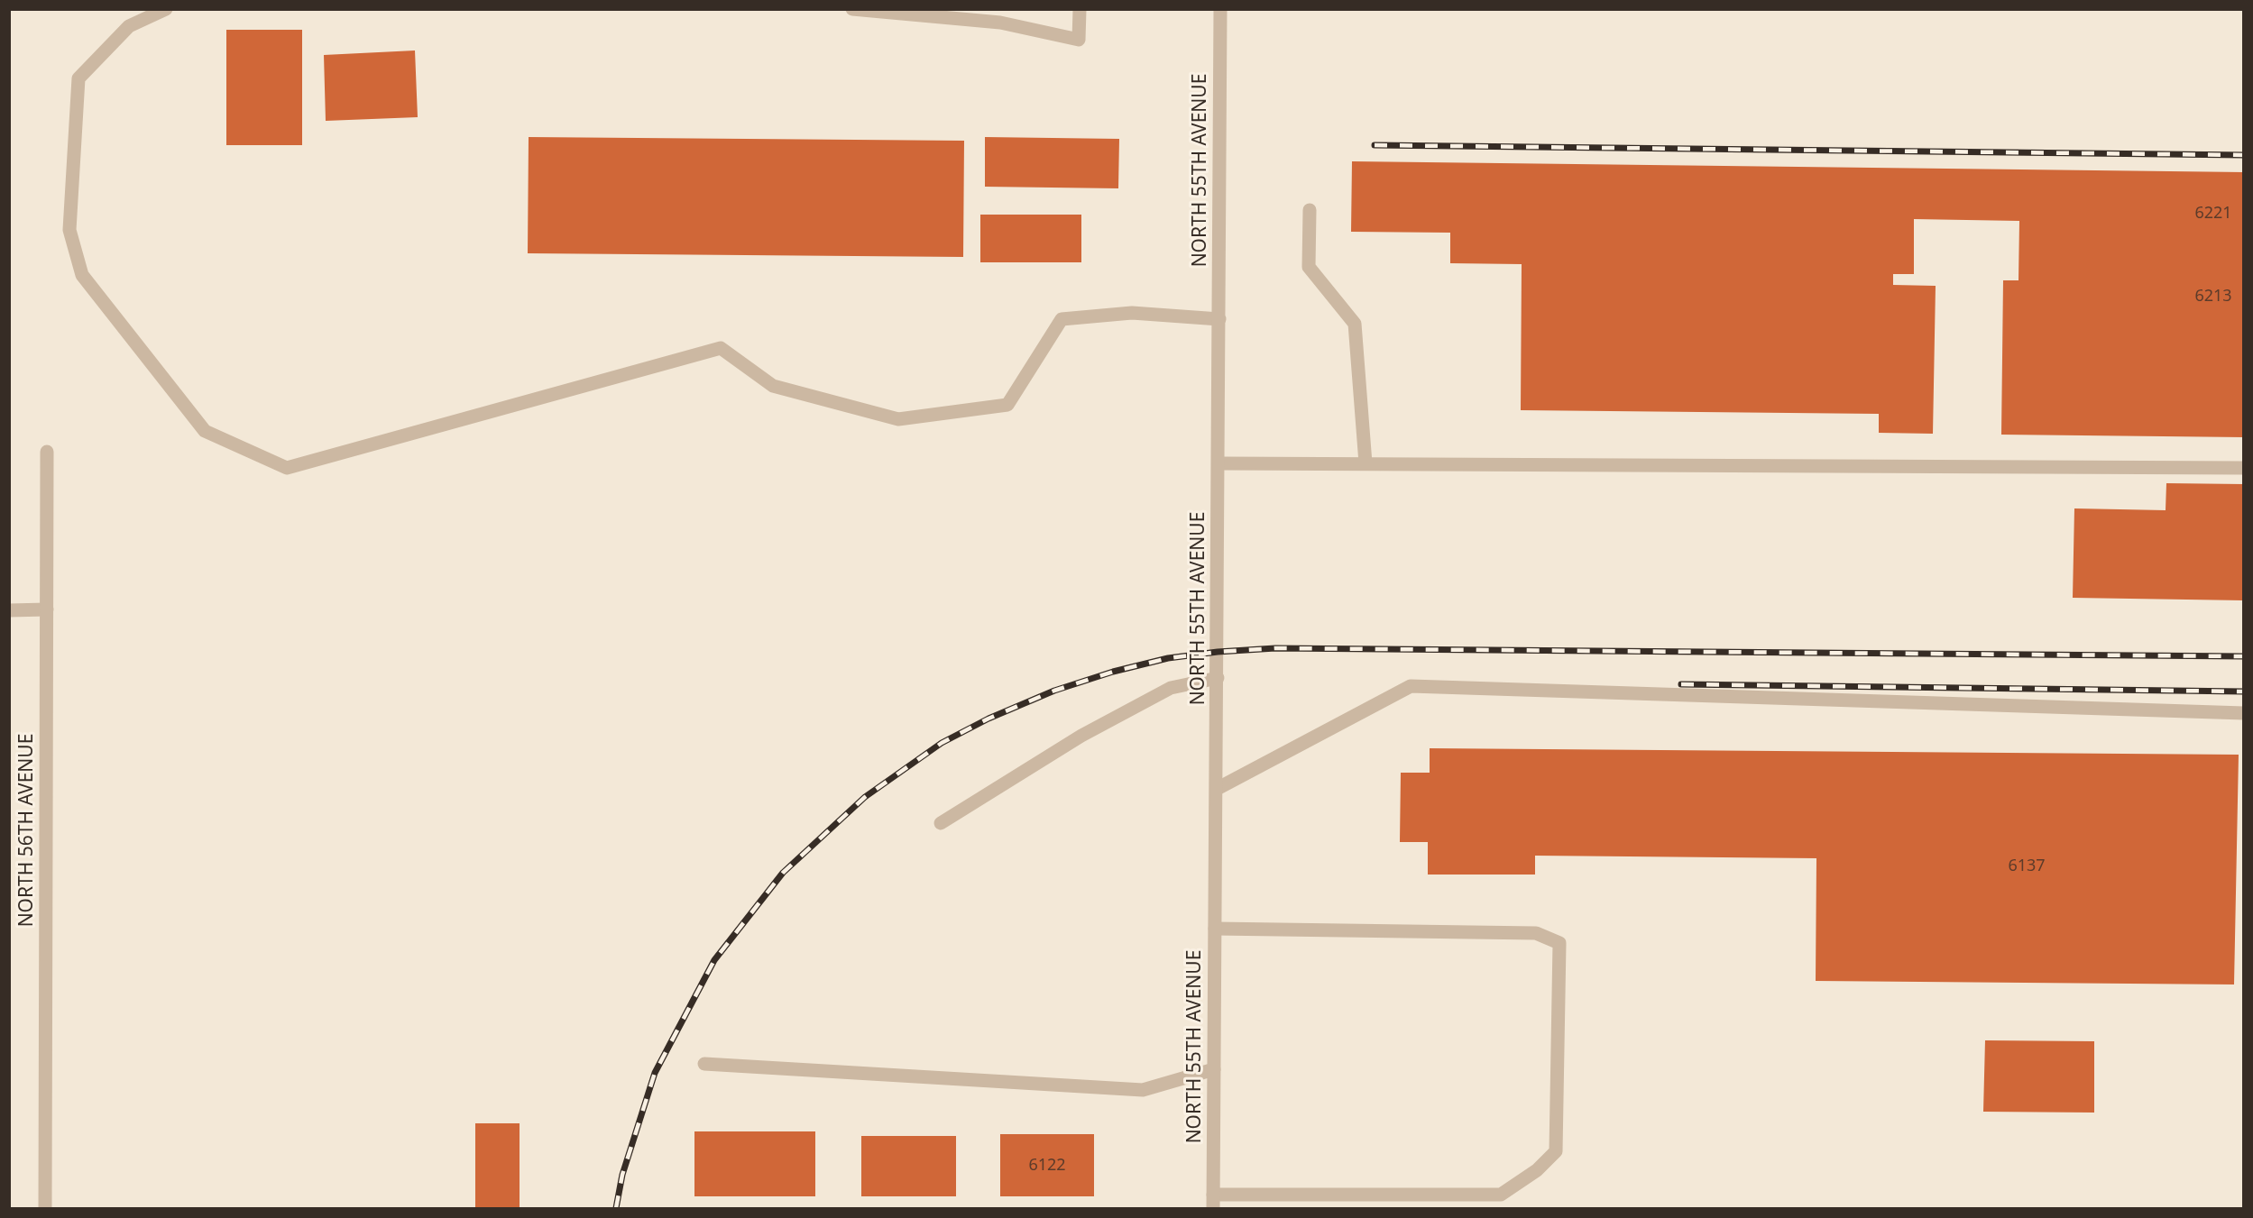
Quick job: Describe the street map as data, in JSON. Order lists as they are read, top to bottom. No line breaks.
{"streets":{"street":["NORTH 55TH AVENUE","NORTH 56TH AVENUE"]},"house_numbers":["6221","6213","6137","6122"]}
